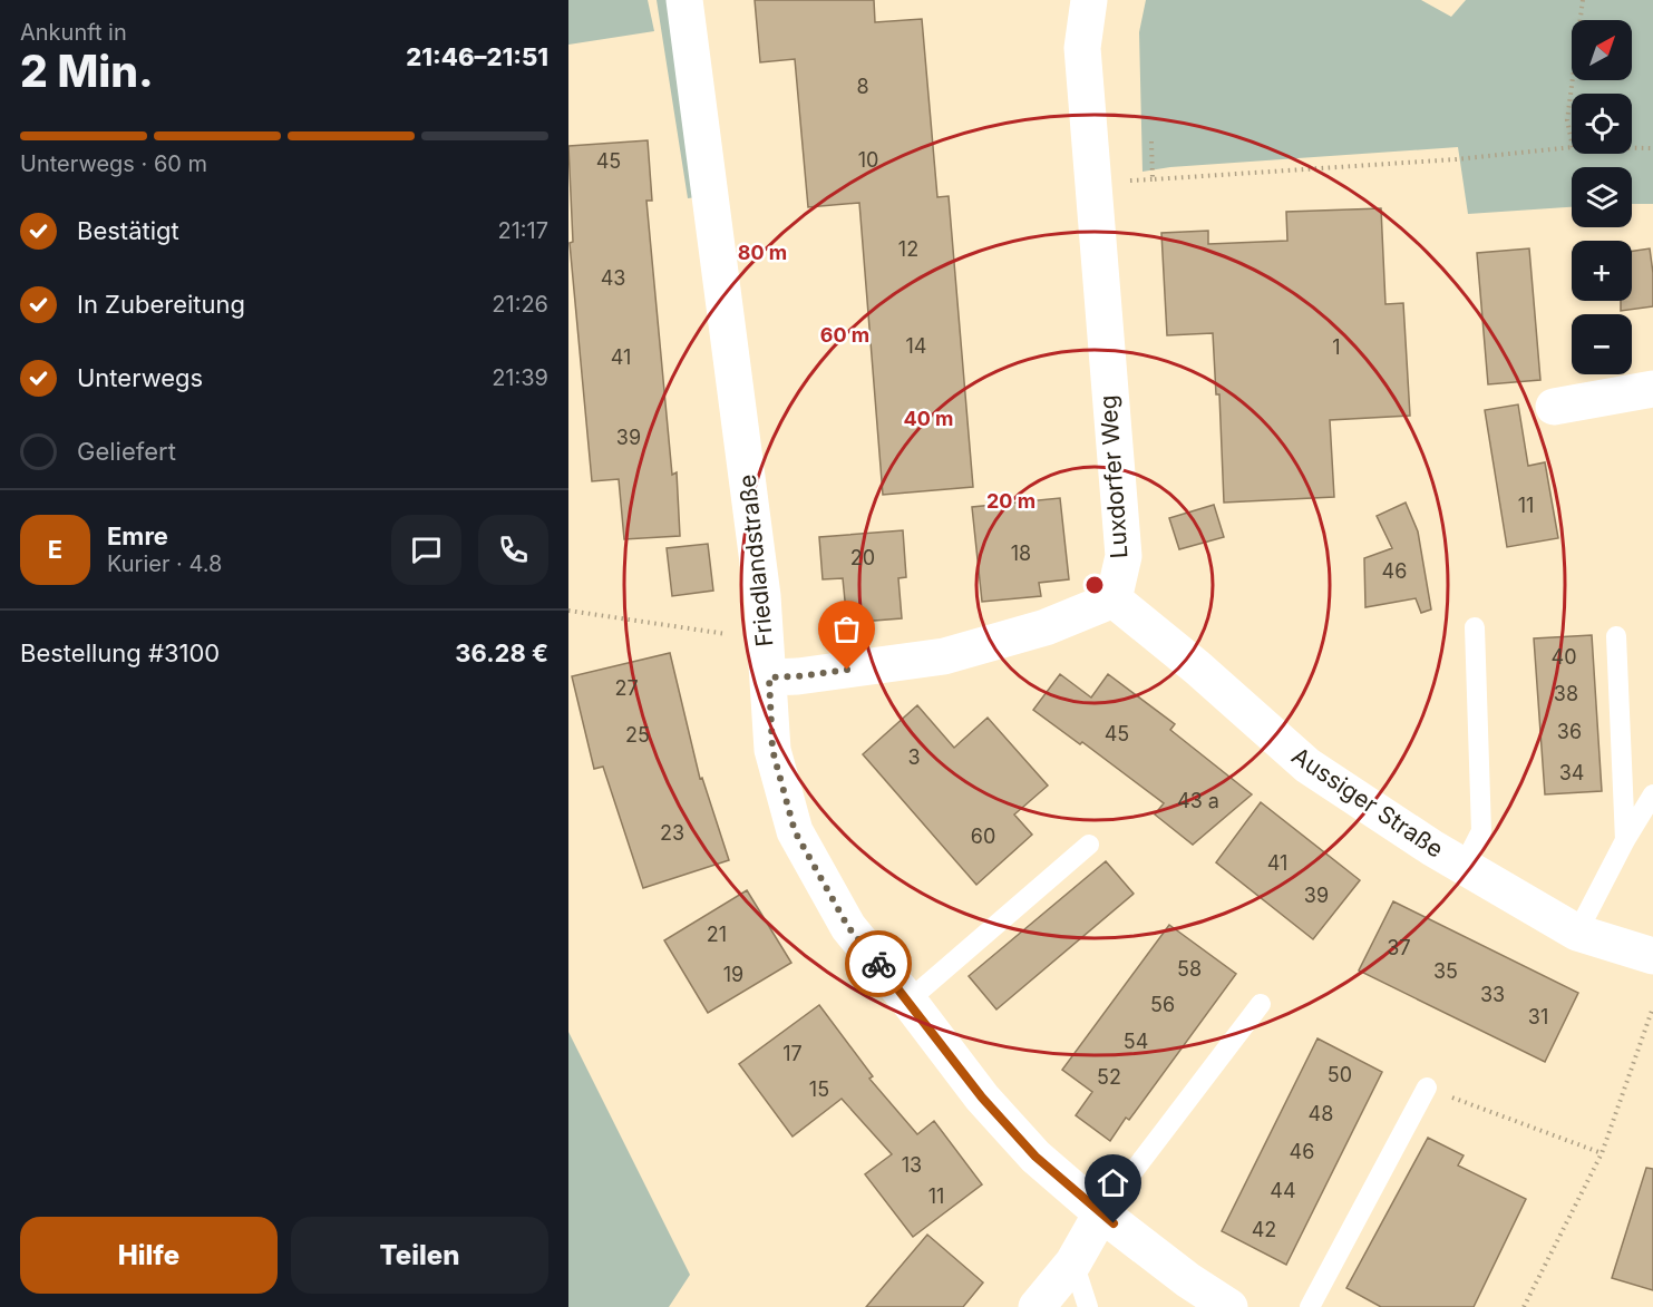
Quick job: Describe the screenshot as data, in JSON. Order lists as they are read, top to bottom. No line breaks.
{"streets":{"street":["Luxdorfer Weg","Friedlandstraße","Aussiger Straße"]},"crossings":[["Luxdorfer Weg","Aussiger Straße"]],"house_numbers":["8","10","45","12","43","14","1","41","39","11","18","20","46","40","27","38","36","45","25","3","34","43 a","23","60","41","39","21","37","58","35","19","33","56","31","54","17","50","52","15","48","46","13","44","11","42"],"north":"top right","page":{"heading":["2 Min.","Ankunft in","21:46–21:51"],"panel":["Emre","Kurier · 4.8","Bestellung #3100","36.28 €"],"map_buttons":["+","−"],"bar":"Unterwegs · 60 m","list":[["Bestätigt","21:17"],["In Zubereitung","21:26"],["Unterwegs","21:39"],"Geliefert"],"round":"E","buttons":["Hilfe","Teilen"]},"rings":["80 m","60 m","40 m","20 m"]}
